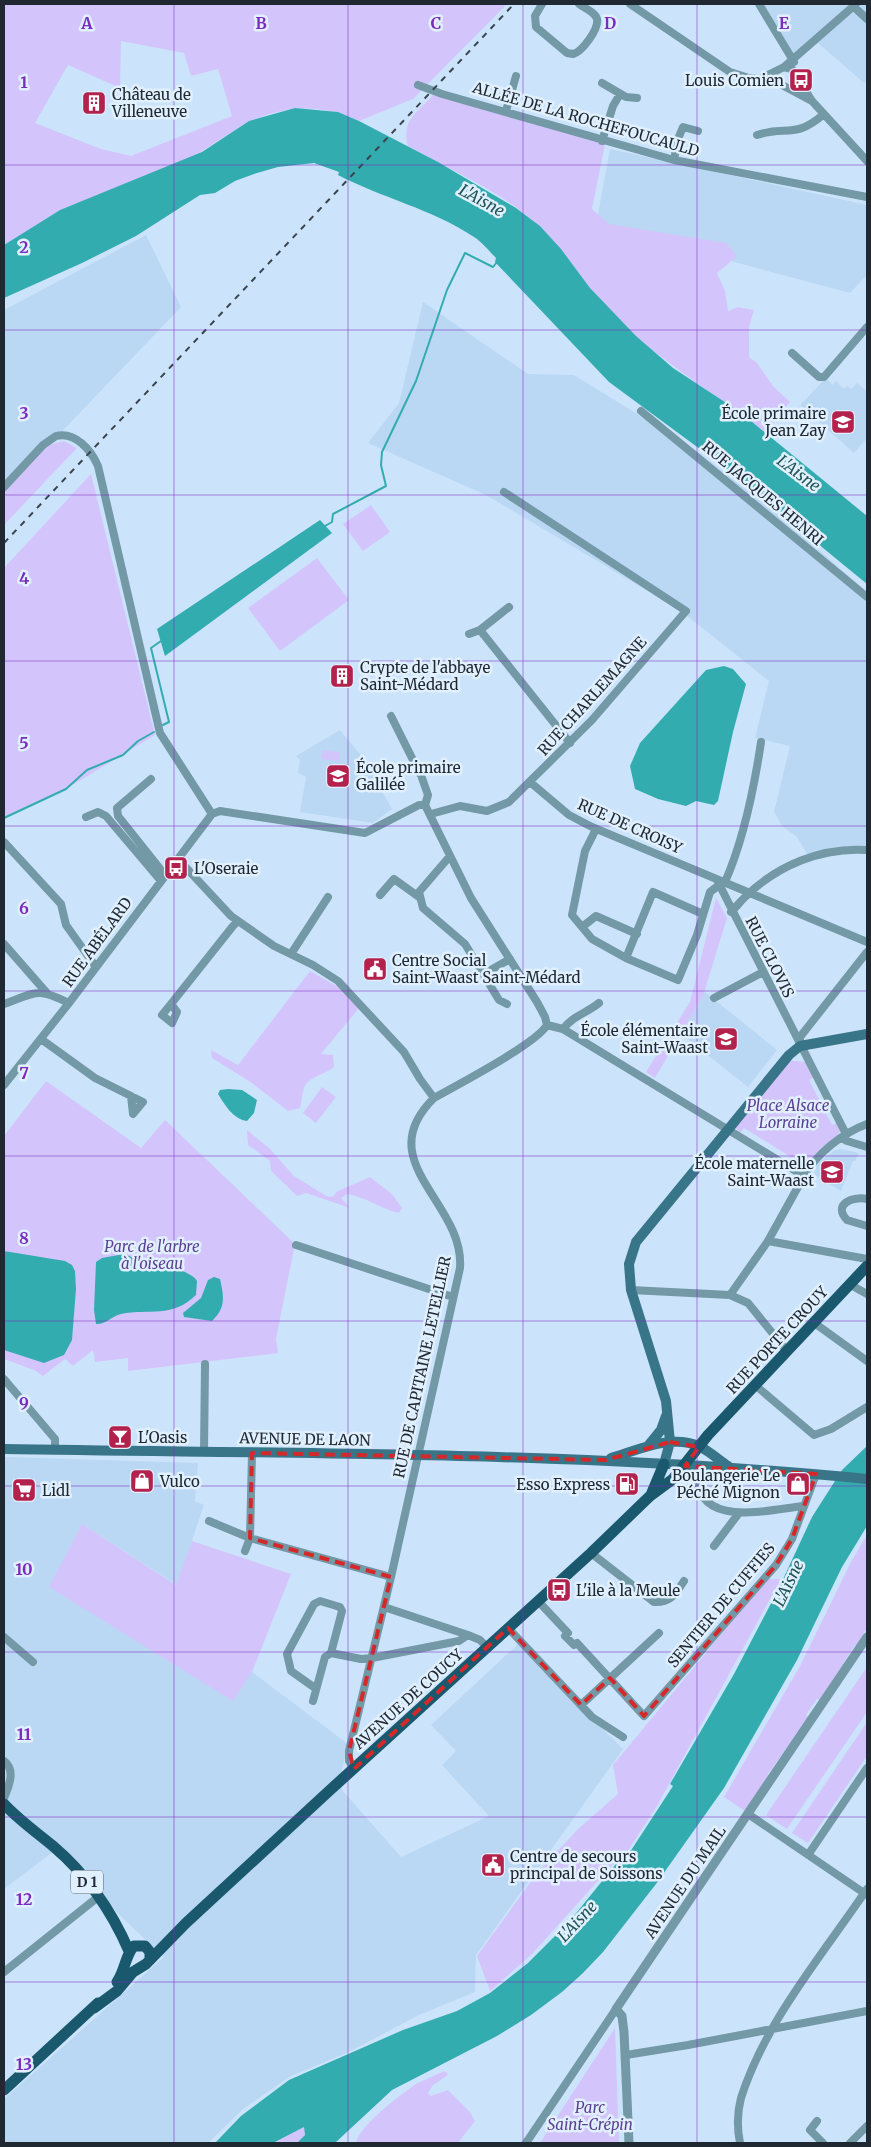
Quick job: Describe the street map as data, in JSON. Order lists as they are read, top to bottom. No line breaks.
{"streets":{"main road":["RUE PORTE CROUY","AVENUE DE LAON","AVENUE DE COUCY","D 1"],"street":["ALLÉE DE LA ROCHEFOUCAULD","RUE JACQUES HENRI","RUE CHARLEMAGNE","RUE DE CROISY","RUE ABÉLARD","RUE CLOVIS","RUE DE CAPITAINE LETELLIER","SENTIER DE CUFFIES","AVENUE DU MAIL"]},"crossings":[["RUE CHARLEMAGNE","RUE DE CROISY"],["RUE DE CROISY","RUE CLOVIS"],["RUE PORTE CROUY","AVENUE DE LAON"],["RUE PORTE CROUY","AVENUE DE COUCY"],["RUE DE CAPITAINE LETELLIER","AVENUE DE LAON"],["RUE DE CAPITAINE LETELLIER","AVENUE DE COUCY"],["AVENUE DE LAON","AVENUE DE COUCY"],["AVENUE DE COUCY","D 1"]],"water":["L'Aisne"],"parks":["Place Alsace Lorraine","Parc de l'arbre à l'oiseau","Parc Saint-Crépin"],"places":{"bus stop":["Louis Comien","L'Oseraie","L'ile à la Meule"],"building":["Château de Villeneuve","Crypte de l'abbaye Saint-Médard"],"school or university":["École primaire Jean Zay","École primaire Galilée","École élémentaire Saint-Waast","École maternelle Saint-Waast"],"public building":["Centre Social Saint-Waast Saint-Médard","Centre de secours principal de Soissons"],"bar":["L'Oasis"],"shop":["Vulco","Boulangerie Le Péché Mignon"],"fuel station":["Esso Express"],"supermarket":["Lidl"]},"grid":{"columns":["A","B","C","D","E"],"rows":["1","2","3","4","5","6","7","8","9","10","11","12","13"]}}
